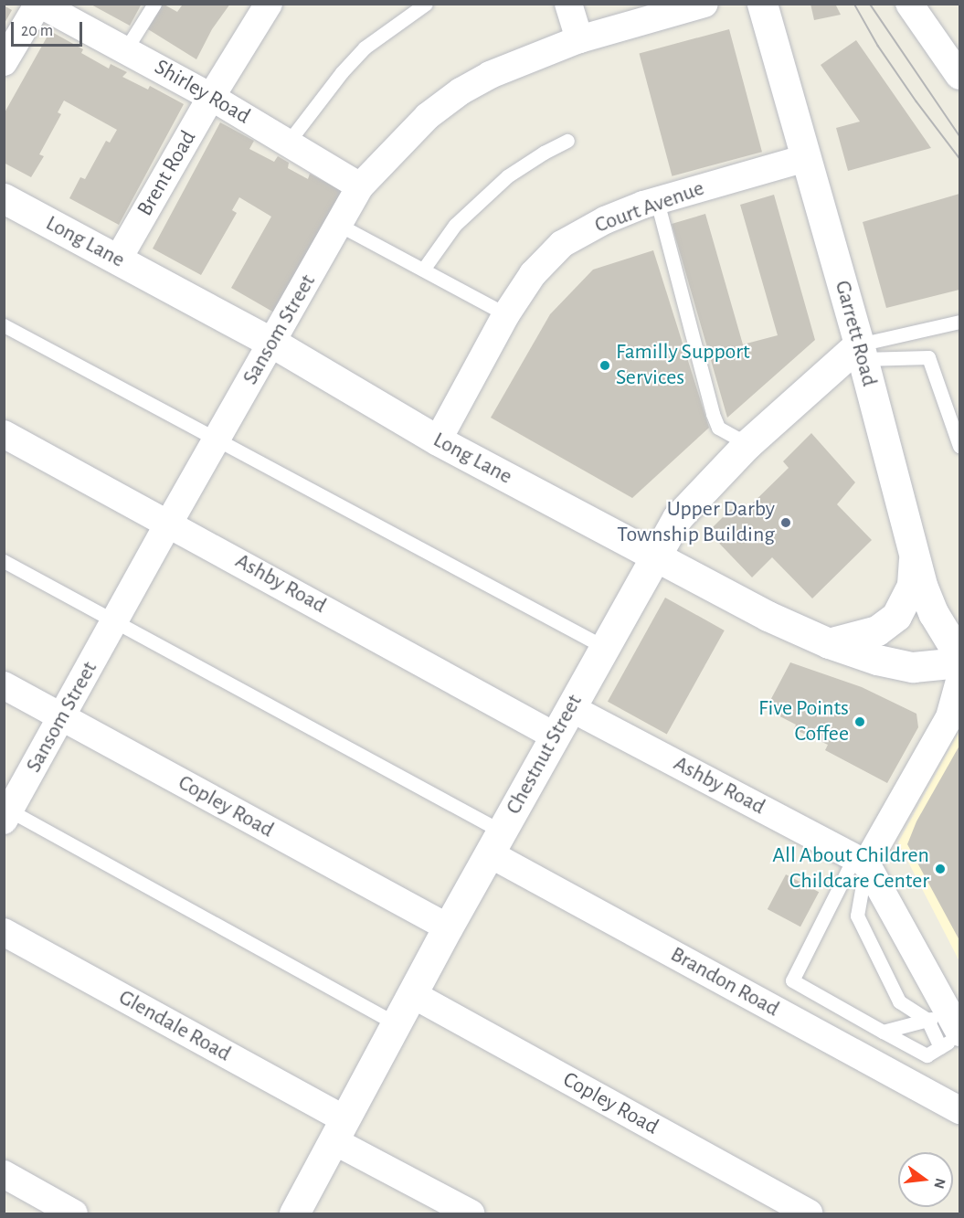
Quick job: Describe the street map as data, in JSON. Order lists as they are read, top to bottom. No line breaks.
{"streets":{"street":["Shirley Road","Brent Road","Court Avenue","Long Lane","Sansom Street","Garrett Road","Ashby Road","Chestnut Street","Copley Road","Brandon Road","Glendale Road"]},"crossings":[["Shirley Road","Brent Road"],["Shirley Road","Sansom Street"],["Brent Road","Long Lane"],["Court Avenue","Long Lane"],["Court Avenue","Garrett Road"],["Long Lane","Sansom Street"],["Long Lane","Chestnut Street"],["Sansom Street","Ashby Road"],["Sansom Street","Copley Road"],["Garrett Road","Chestnut Street"],["Ashby Road","Chestnut Street"],["Chestnut Street","Copley Road"],["Chestnut Street","Brandon Road"],["Chestnut Street","Glendale Road"]],"places":["Familly Support Services","Upper Darby Township Building","Five Points Coffee","All About Children Childcare Center"],"scale_bar":"20 m","north":"right"}
